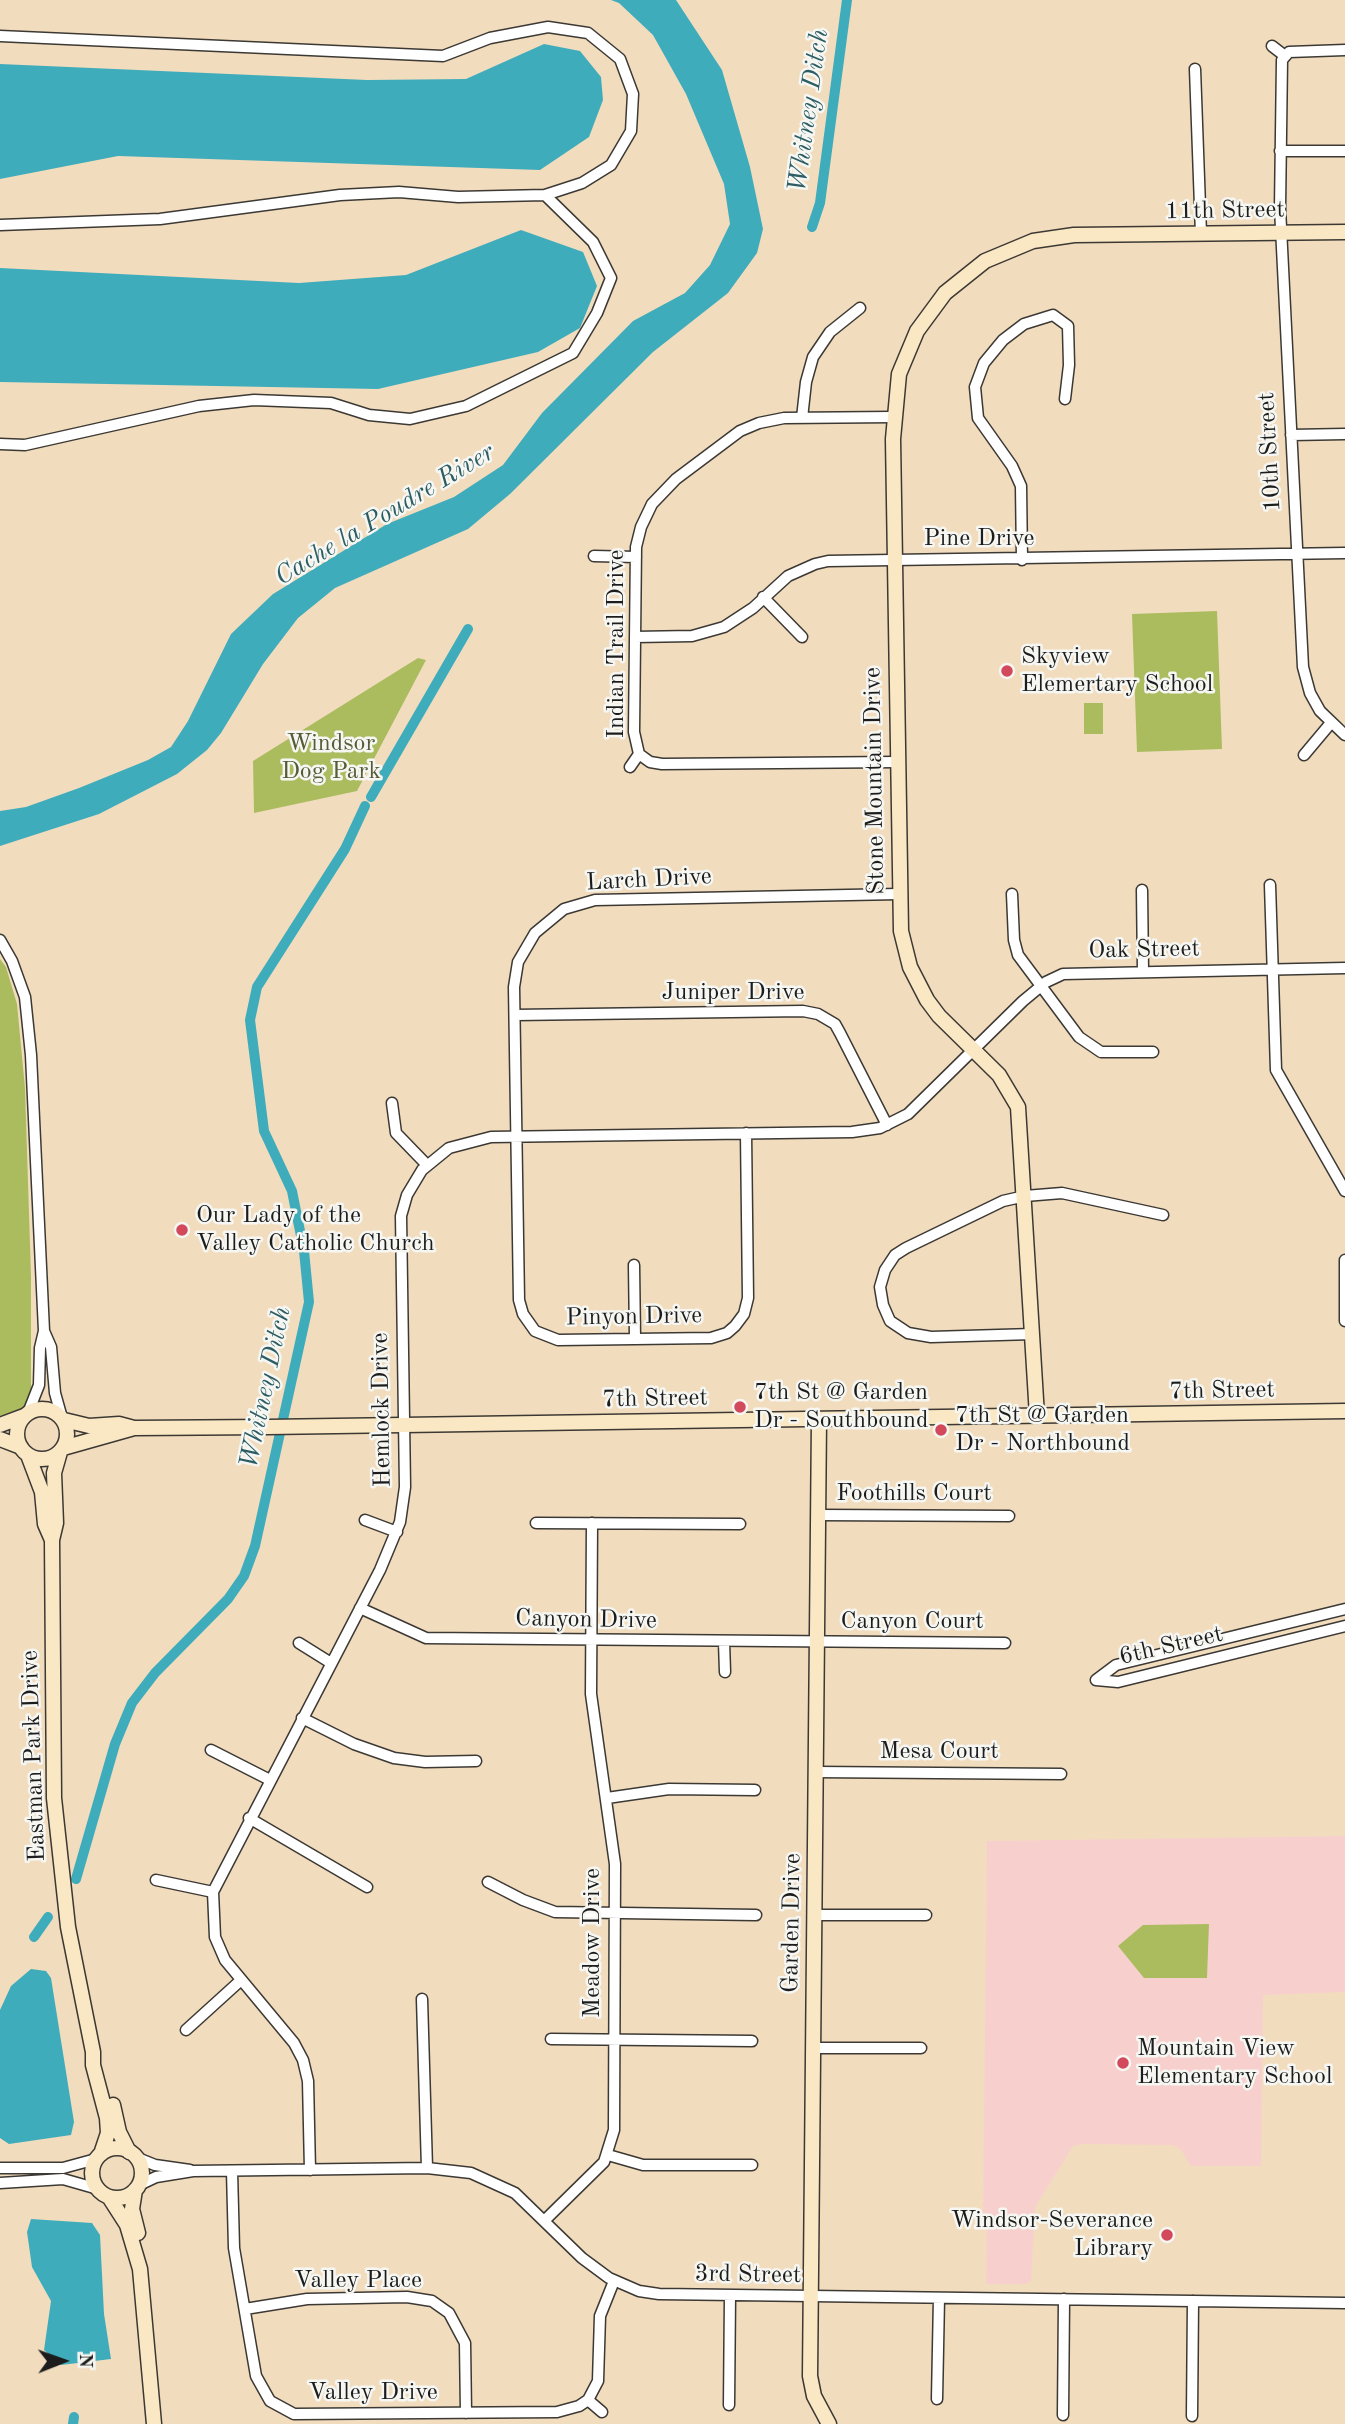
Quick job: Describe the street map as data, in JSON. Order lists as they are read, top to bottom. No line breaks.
{"streets":{"street":["11th Street","10th Street","Pine Drive","Indian Trail Drive","Stone Mountain Drive","Larch Drive","Oak Street","Juniper Drive","Pinyon Drive","7th Street","Hemlock Drive","Foothills Court","Canyon Drive","Canyon Court","6th Street","Mesa Court","Eastman Park Drive","Garden Drive","Meadow Drive","3rd Street","Valley Place","Valley Drive"]},"crossings":[["11th Street","10th Street"],["11th Street","Stone Mountain Drive"],["10th Street","Pine Drive"],["Pine Drive","Indian Trail Drive"],["Pine Drive","Stone Mountain Drive"],["Indian Trail Drive","Stone Mountain Drive"],["Stone Mountain Drive","Larch Drive"],["Stone Mountain Drive","Oak Street"],["Stone Mountain Drive","7th Street"],["Larch Drive","Juniper Drive"],["Larch Drive","Pinyon Drive"],["7th Street","Hemlock Drive"],["7th Street","Eastman Park Drive"],["7th Street","Garden Drive"],["Hemlock Drive","Canyon Drive"],["Hemlock Drive","3rd Street"],["Foothills Court","Garden Drive"],["Canyon Drive","Canyon Court"],["Canyon Drive","Garden Drive"],["Canyon Drive","Meadow Drive"],["Canyon Court","Garden Drive"],["Mesa Court","Garden Drive"],["Eastman Park Drive","3rd Street"],["Garden Drive","3rd Street"],["Meadow Drive","3rd Street"],["3rd Street","Valley Drive"],["Valley Place","Valley Drive"]],"water":["Whitney Ditch","Cache la Poudre River"],"parks":["Windsor Dog Park"],"places":["Skyview Elemertary School","Our Lady of the Valley Catholic Church","7th St @ Garden Dr - Southbound","7th St @ Garden Dr - Northbound","Mountain View Elementary School","Windsor-Severance Library"],"north":"right"}
